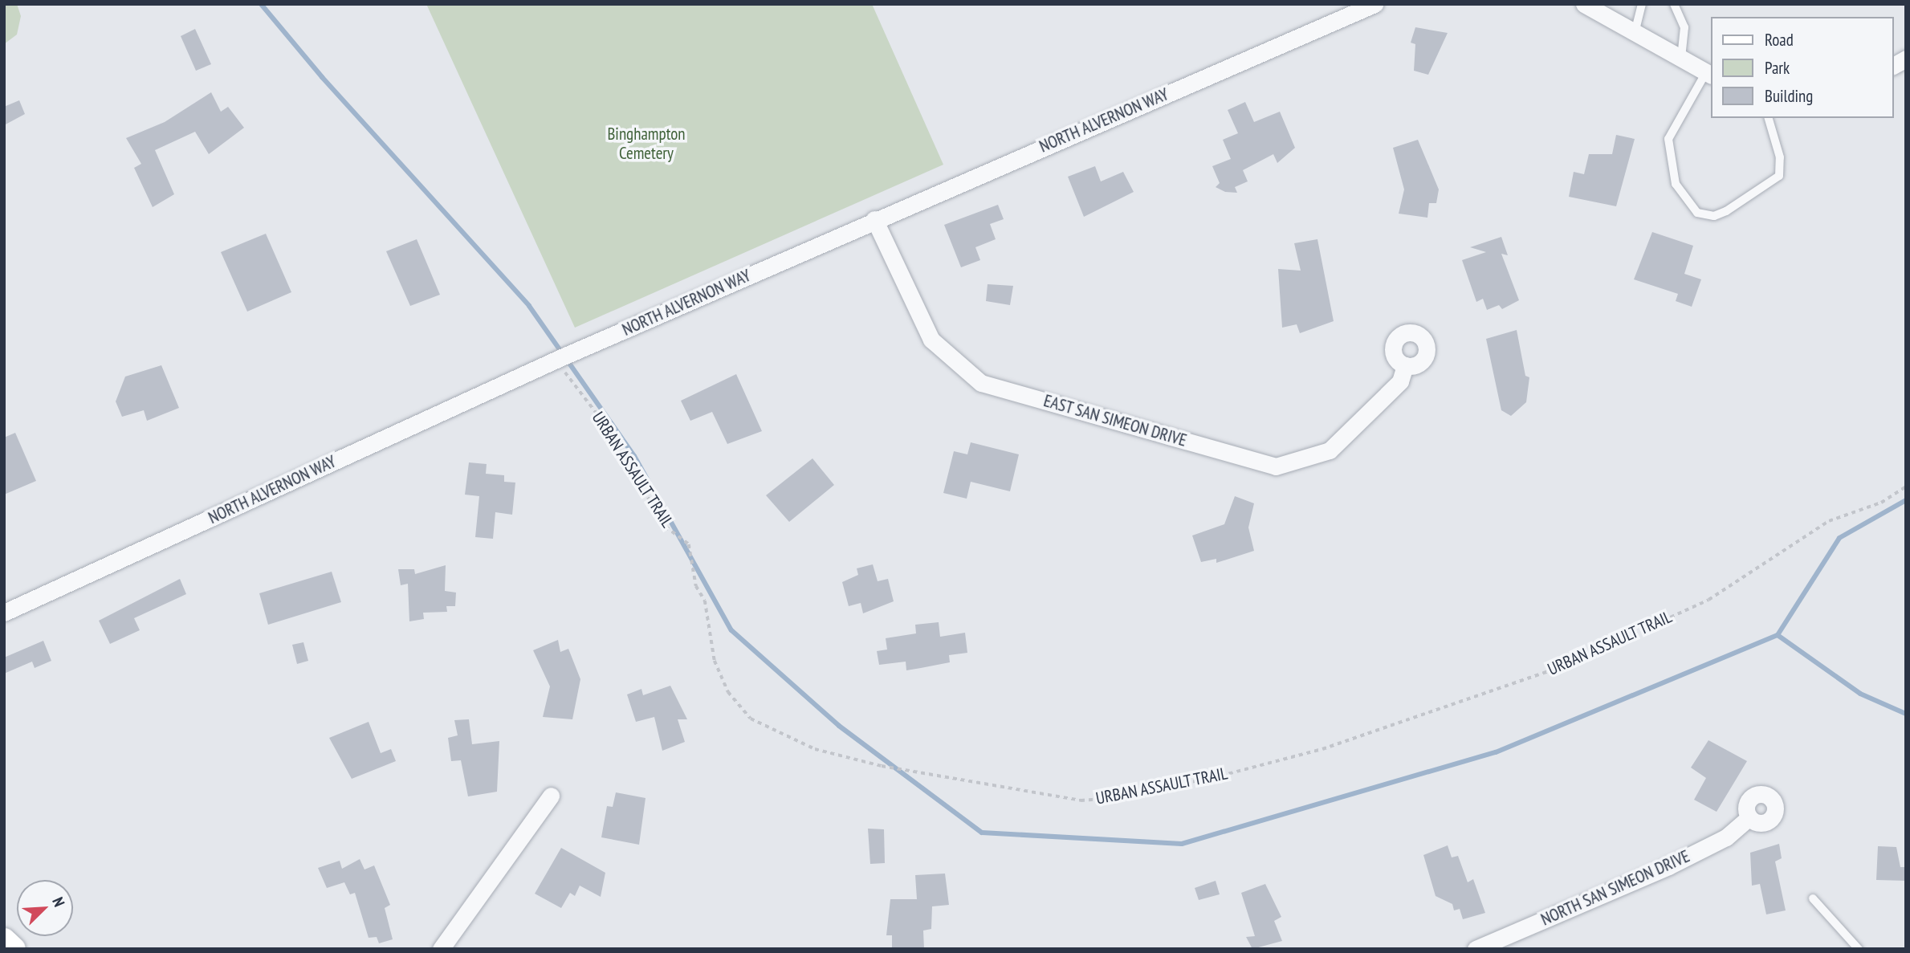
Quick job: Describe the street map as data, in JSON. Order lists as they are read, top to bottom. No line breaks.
{"streets":{"street":["NORTH ALVERNON WAY","EAST SAN SIMEON DRIVE","NORTH SAN SIMEON DRIVE"],"path":["URBAN ASSAULT TRAIL"]},"crossings":[["NORTH ALVERNON WAY","EAST SAN SIMEON DRIVE"],["NORTH ALVERNON WAY","URBAN ASSAULT TRAIL"]],"parks":["Binghampton Cemetery"],"legend":["Road","Park","Building"],"north":"top right"}
